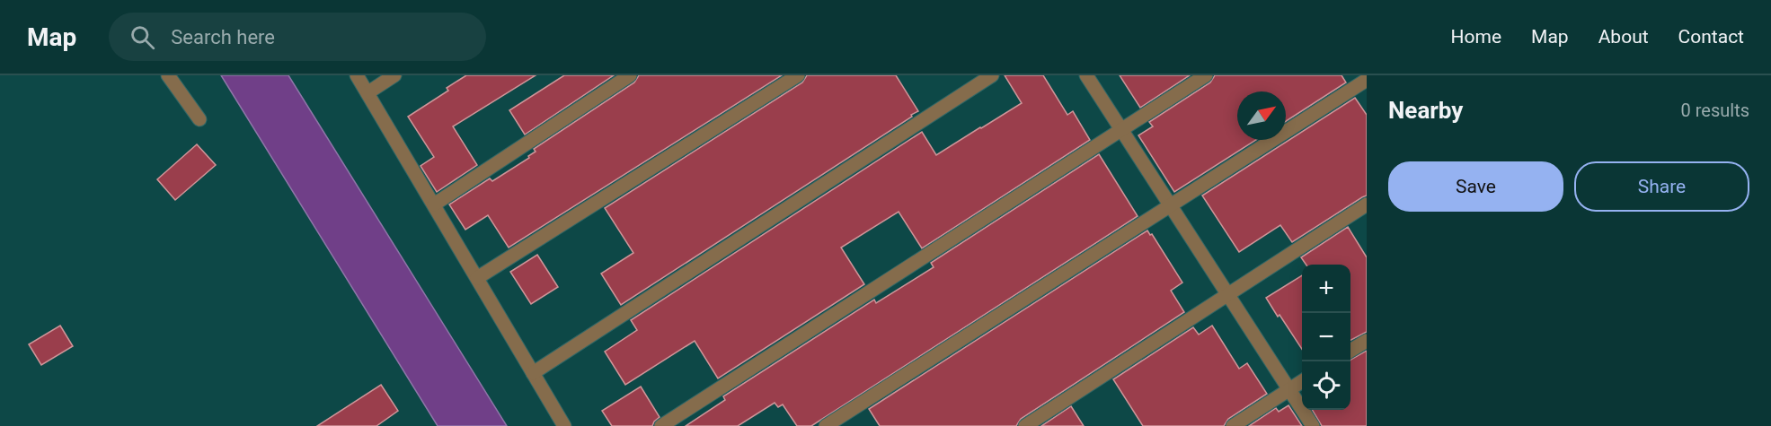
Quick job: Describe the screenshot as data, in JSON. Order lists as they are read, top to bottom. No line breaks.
{"north":"top right","page":{"header":"Map","search":"Search here","nav":["Home","Map","About","Contact"],"heading":["Nearby","0 results"],"buttons":["Save","Share"],"map_buttons":["+","−"]}}
